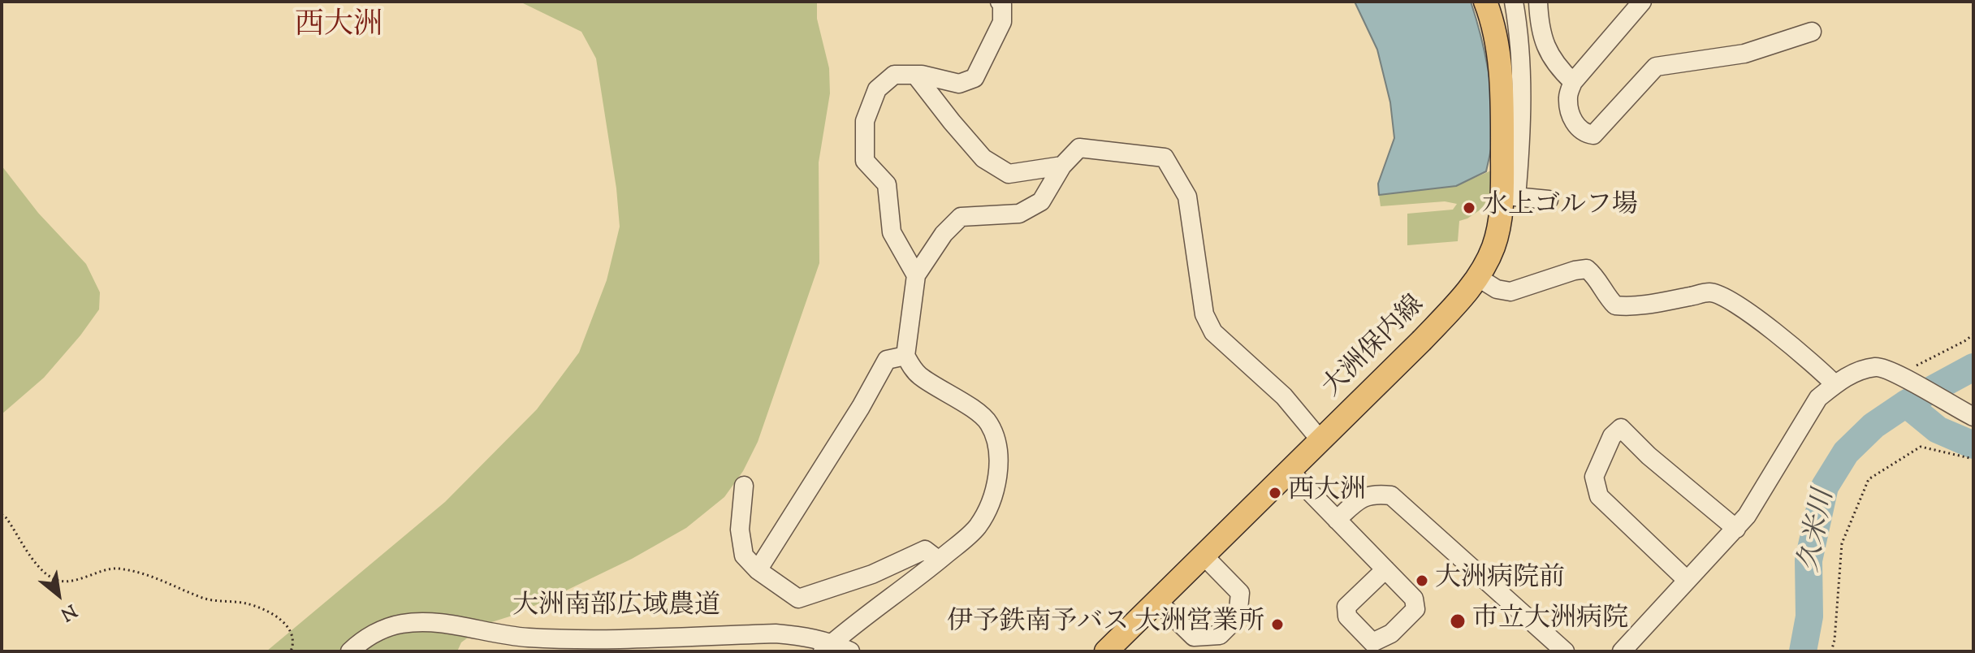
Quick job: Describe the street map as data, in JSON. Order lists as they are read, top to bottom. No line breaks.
{"streets":{"main road":["大洲保内線"],"street":["大洲南部広域農道"]},"districts":["西大洲"],"water":["久米川"],"places":["水上ゴルフ場","西大洲","大洲病院前","市立大洲病院","伊予鉄南予バス 大洲営業所"],"north":"bottom right"}
